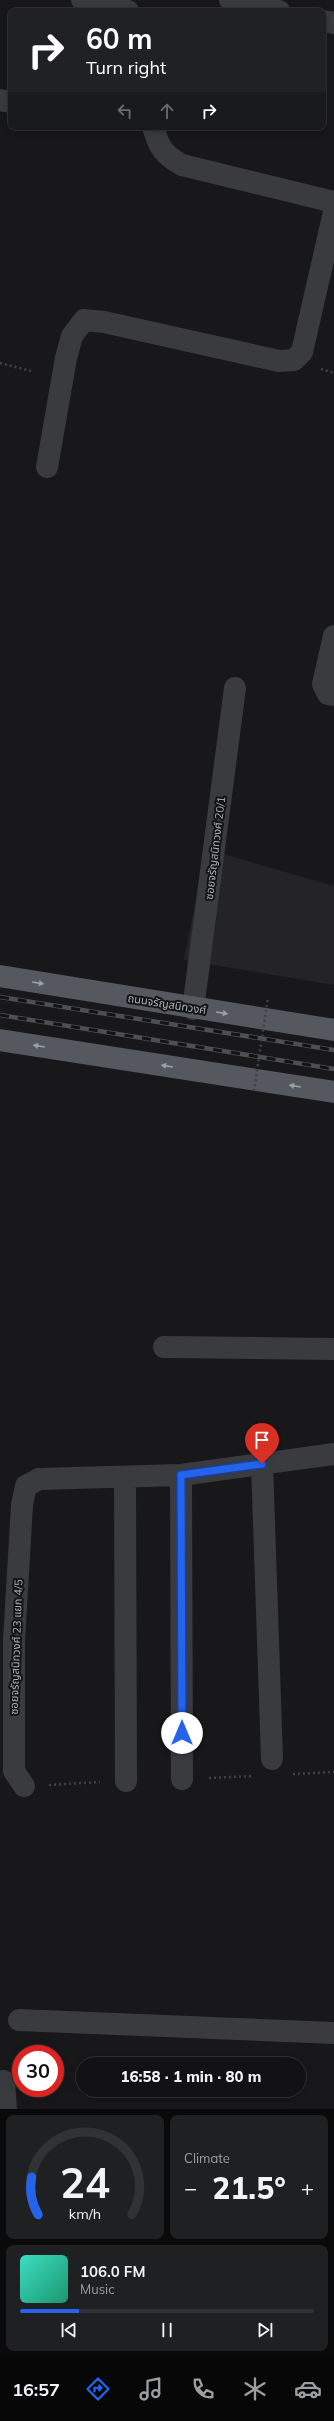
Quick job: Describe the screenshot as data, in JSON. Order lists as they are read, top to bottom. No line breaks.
{"streets":{"main road":["ถนนจรัญสนิทวงศ์"],"street":["ซอยจรัญสนิทวงศ์ 20/1","ซอยจรัญสนิทวงศ์ 23 แยก 4/5"]},"crossings":[["ซอยจรัญสนิทวงศ์ 20/1","ถนนจรัญสนิทวงศ์"]],"page":{"turn":["60 m","Turn right"],"limit":"30","trip":"16:58 · 1 min · 80 m","tile":"Climate","heat":["−","21.5°","+"],"song":["106.0 FM","Music"],"tabs":"16:57","gauge":["24","km/h"]}}
